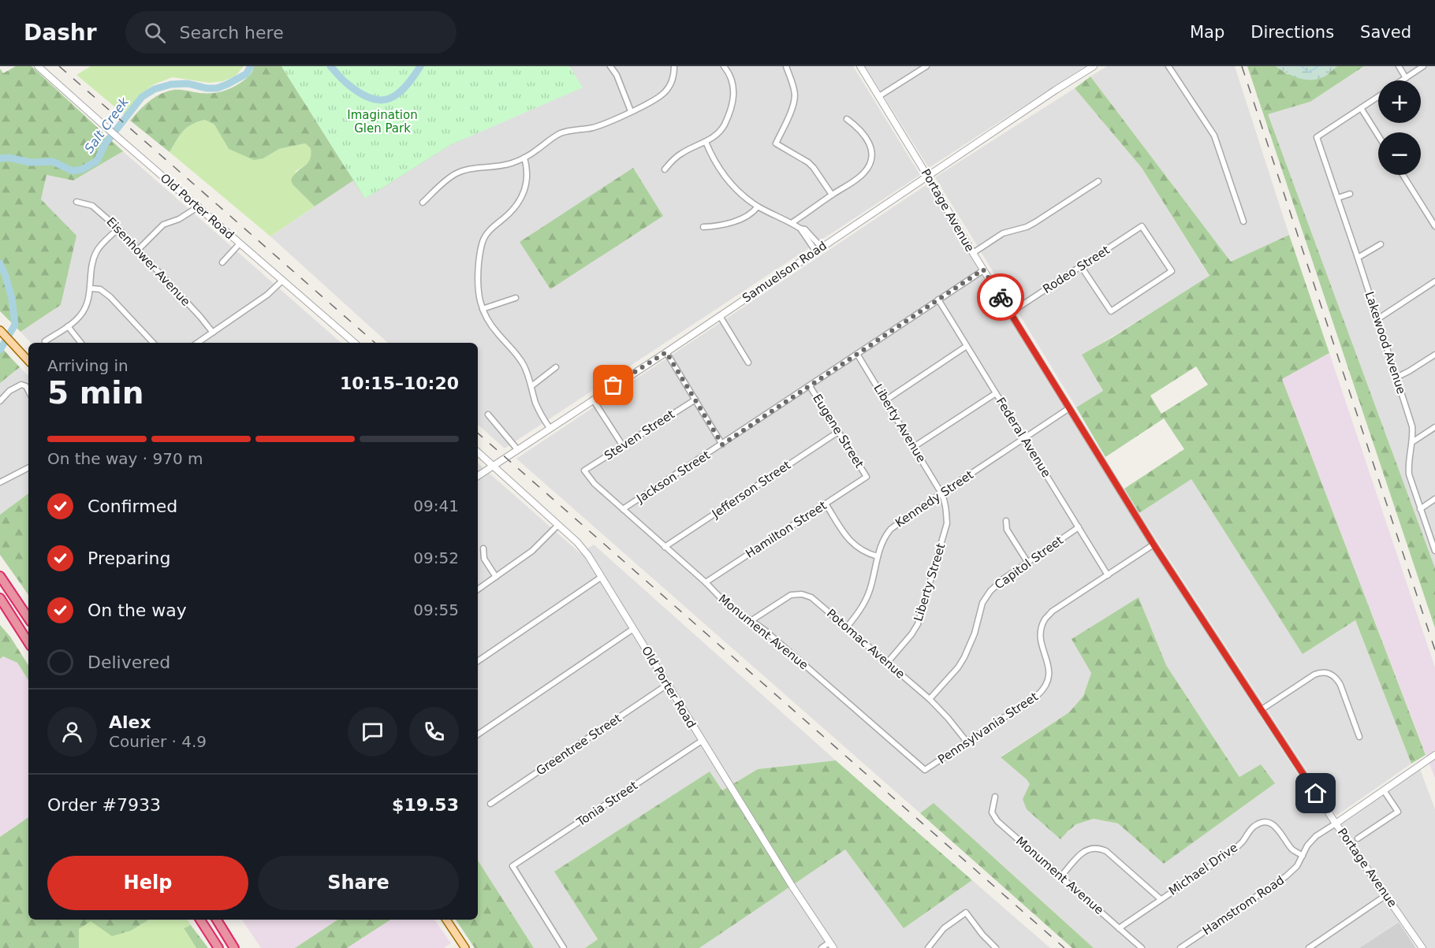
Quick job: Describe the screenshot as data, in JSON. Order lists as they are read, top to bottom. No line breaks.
{"streets":{"street":["Old Porter Road","Portage Avenue","Eisenhower Avenue","Rodeo Street","Samuelson Road","Lakewood Avenue","Liberty Avenue","Eugene Street","Steven Street","Federal Avenue","Jackson Street","Jefferson Street","Kennedy Street","Hamilton Street","Capitol Street","Liberty Street","Monument Avenue","Potomac Avenue","Pennsylvania Street","Greentree Street","Tonia Street","Michael Drive","Hamstrom Road"]},"crossings":[["Old Porter Road","Samuelson Road"],["Old Porter Road","Greentree Street"],["Old Porter Road","Tonia Street"],["Portage Avenue","Rodeo Street"],["Portage Avenue","Samuelson Road"],["Portage Avenue","Jackson Street"],["Portage Avenue","Kennedy Street"],["Portage Avenue","Pennsylvania Street"],["Portage Avenue","Hamstrom Road"],["Liberty Avenue","Jackson Street"],["Liberty Avenue","Kennedy Street"],["Liberty Avenue","Liberty Street"],["Eugene Street","Jackson Street"],["Eugene Street","Jefferson Street"],["Eugene Street","Hamilton Street"],["Steven Street","Monument Avenue"],["Federal Avenue","Jackson Street"],["Federal Avenue","Kennedy Street"],["Federal Avenue","Capitol Street"],["Federal Avenue","Pennsylvania Street"],["Jackson Street","Monument Avenue"],["Jefferson Street","Monument Avenue"],["Kennedy Street","Liberty Street"],["Kennedy Street","Potomac Avenue"],["Hamilton Street","Monument Avenue"],["Capitol Street","Potomac Avenue"],["Liberty Street","Potomac Avenue"],["Monument Avenue","Potomac Avenue"],["Monument Avenue","Pennsylvania Street"],["Monument Avenue","Michael Drive"],["Potomac Avenue","Pennsylvania Street"],["Michael Drive","Hamstrom Road"]],"water":["Salt Creek"],"parks":["Imagination Glen Park"],"page":{"header":"Dashr","search":"Search here","nav":["Map","Directions","Saved"],"map_buttons":["+","−"],"heading":["5 min","Arriving in","10:15–10:20"],"panel":["Alex","Courier · 4.9","Order #7933","$19.53"],"bar":"On the way · 970 m","list":[["Confirmed","09:41"],["Preparing","09:52"],["On the way","09:55"],"Delivered"],"buttons":["Help","Share"]}}
